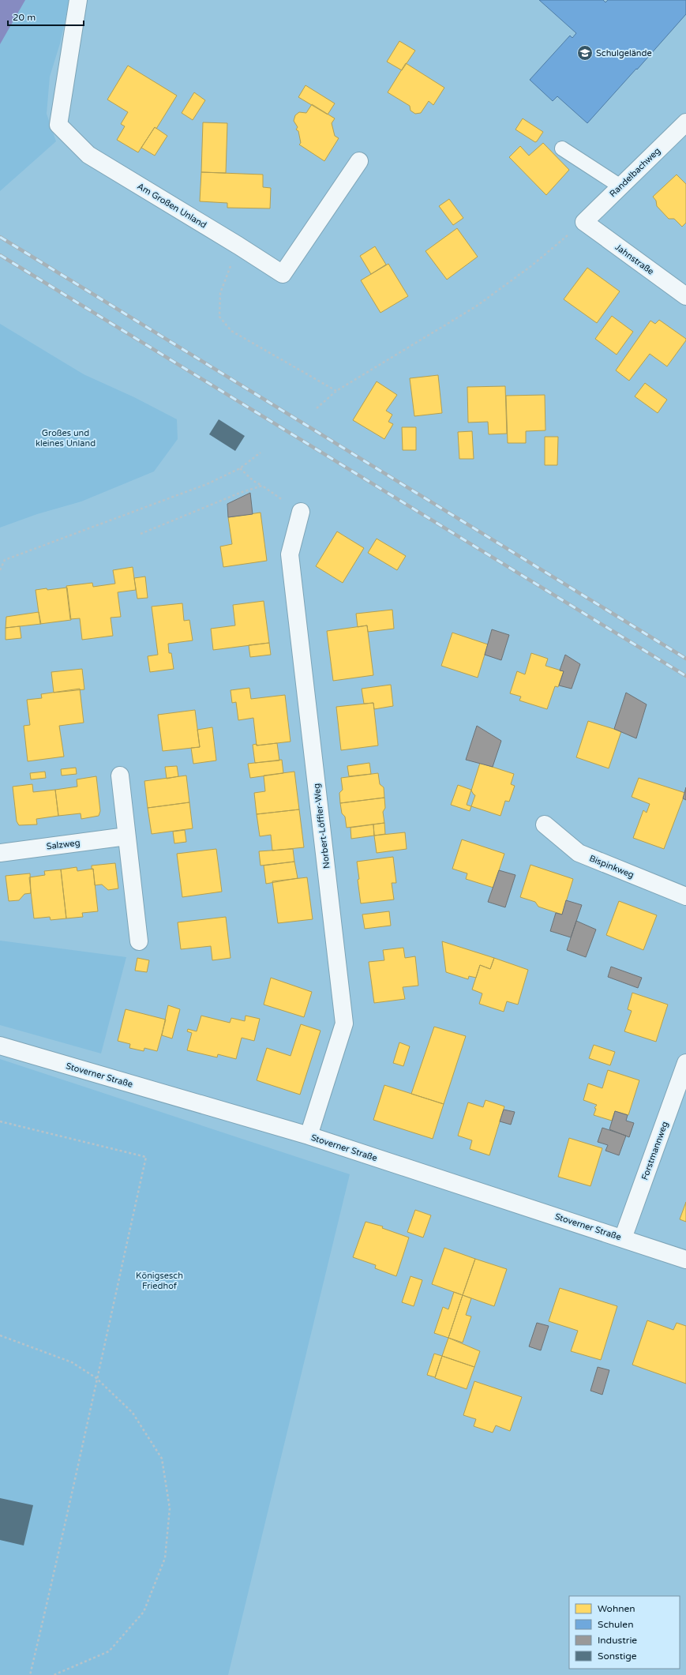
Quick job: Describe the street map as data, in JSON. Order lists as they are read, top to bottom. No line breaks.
{"streets":{"street":["Randelbachweg","Am Großen Unland","Jahnstraße","Norbert-Löffler-Weg","Salzweg","Bispinkweg","Stoverner Straße","Forstmannweg"]},"crossings":[["Randelbachweg","Jahnstraße"],["Norbert-Löffler-Weg","Stoverner Straße"],["Stoverner Straße","Forstmannweg"]],"parks":["Großes und kleines Unland","Königsesch Friedhof"],"places":{"school or university":["Schulgelände"]},"legend":["Wohnen","Schulen","Industrie","Sonstige"],"scale_bar":"20 m"}
